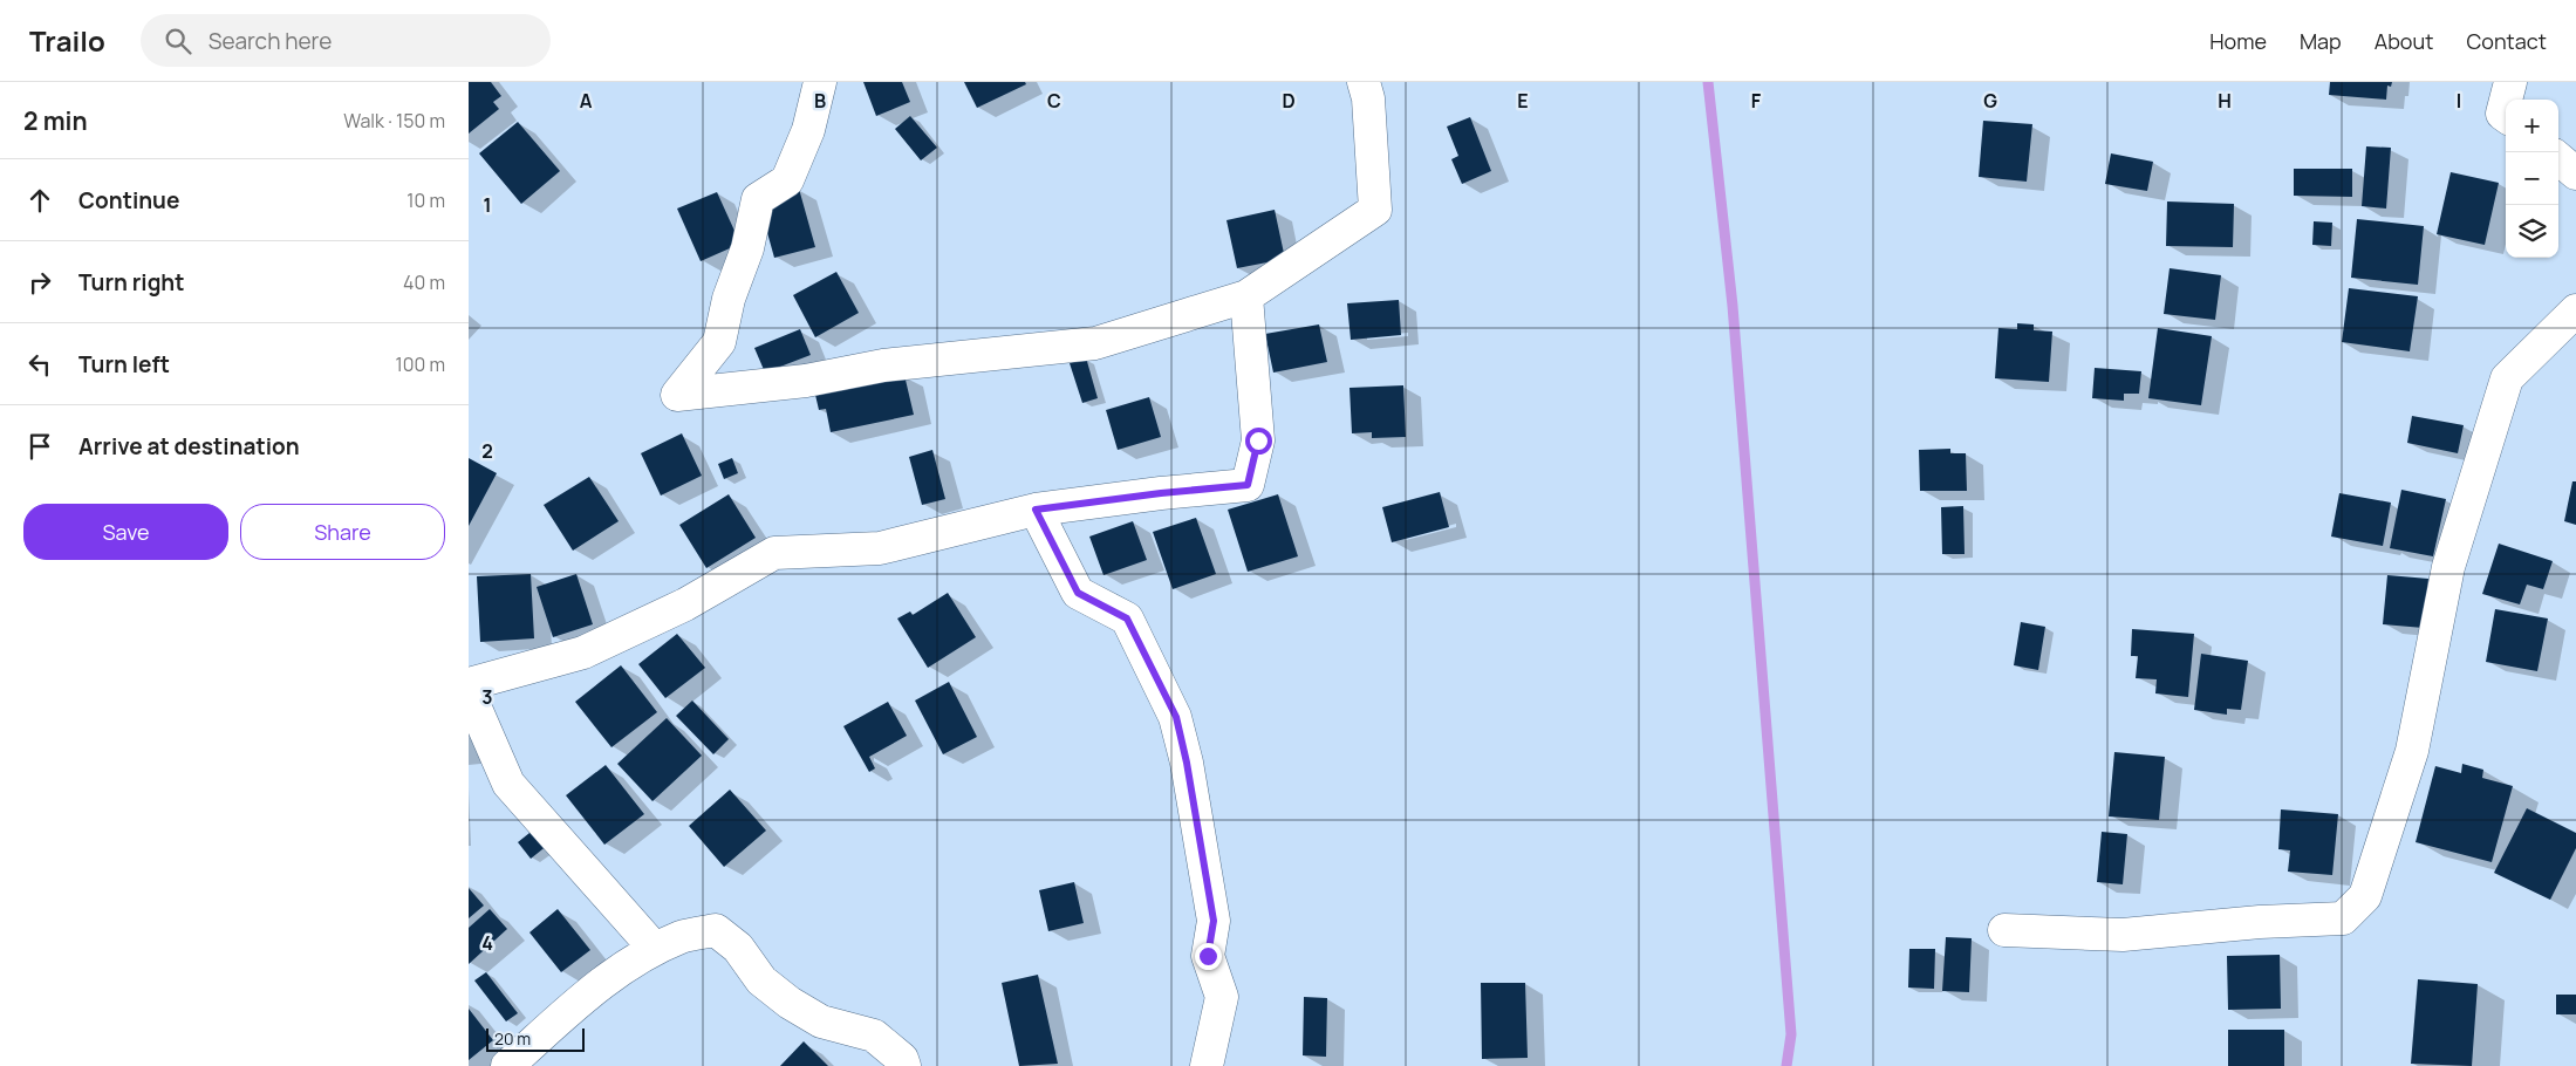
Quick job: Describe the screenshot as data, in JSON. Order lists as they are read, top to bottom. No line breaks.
{"scale_bar":"20 m","page":{"header":"Trailo","search":"Search here","nav":["Home","Map","About","Contact"],"heading":["2 min","Walk · 150 m"],"map_buttons":["+","−"],"list":[["Continue","10 m"],["Turn right","40 m"],["Turn left","100 m"],"Arrive at destination"],"buttons":["Save","Share"],"scale":"20 m"},"grid":{"columns":["A","B","C","D","E","F","G","H","I"],"rows":["1","2","3","4"]}}
